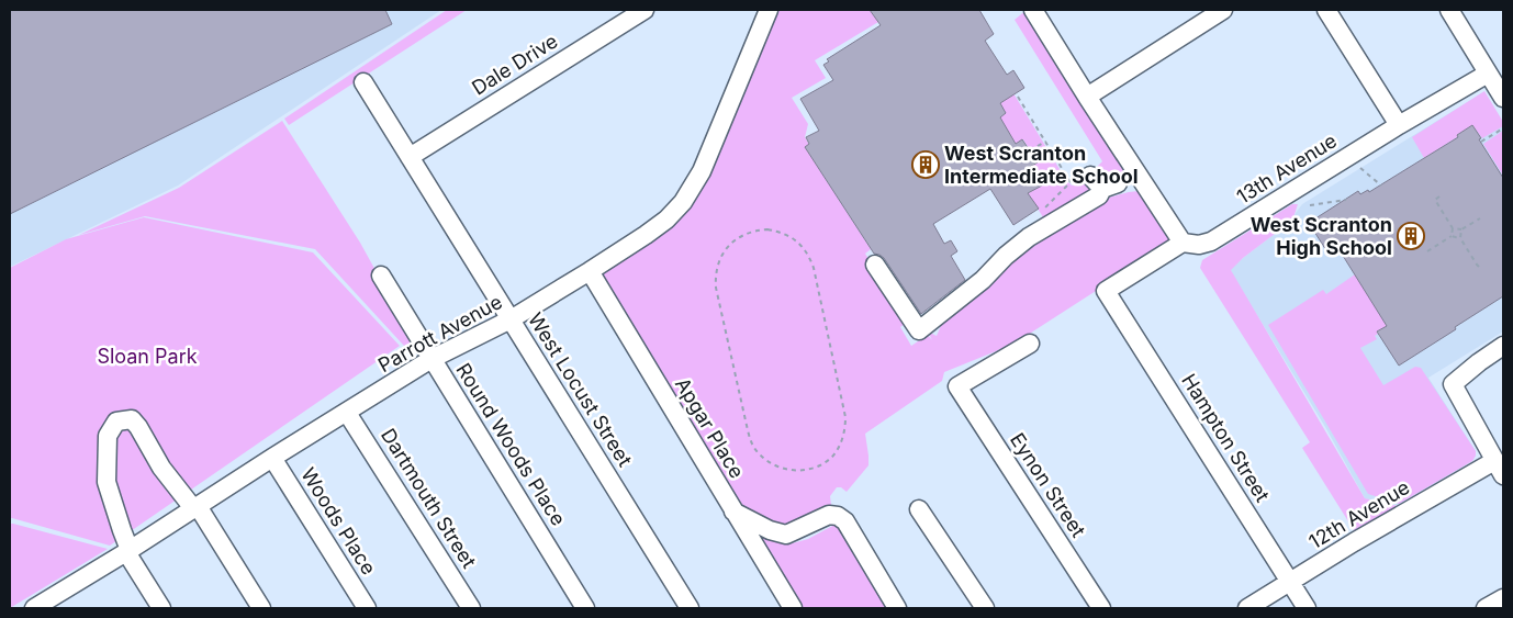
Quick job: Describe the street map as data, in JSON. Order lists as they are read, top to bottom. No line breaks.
{"streets":{"street":["Dale Drive","13th Avenue","Parrott Avenue","West Locust Street","Apgar Place","Hampton Street","Round Woods Place","Eynon Street","Dartmouth Street","12th Avenue","Woods Place"]},"crossings":[["Dale Drive","West Locust Street"],["13th Avenue","Hampton Street"],["Parrott Avenue","West Locust Street"],["Parrott Avenue","Apgar Place"],["Parrott Avenue","Round Woods Place"],["Parrott Avenue","Dartmouth Street"],["Parrott Avenue","Woods Place"],["Hampton Street","12th Avenue"]],"parks":["Sloan Park"],"places":{"building":["West Scranton Intermediate School","West Scranton High School"]}}
